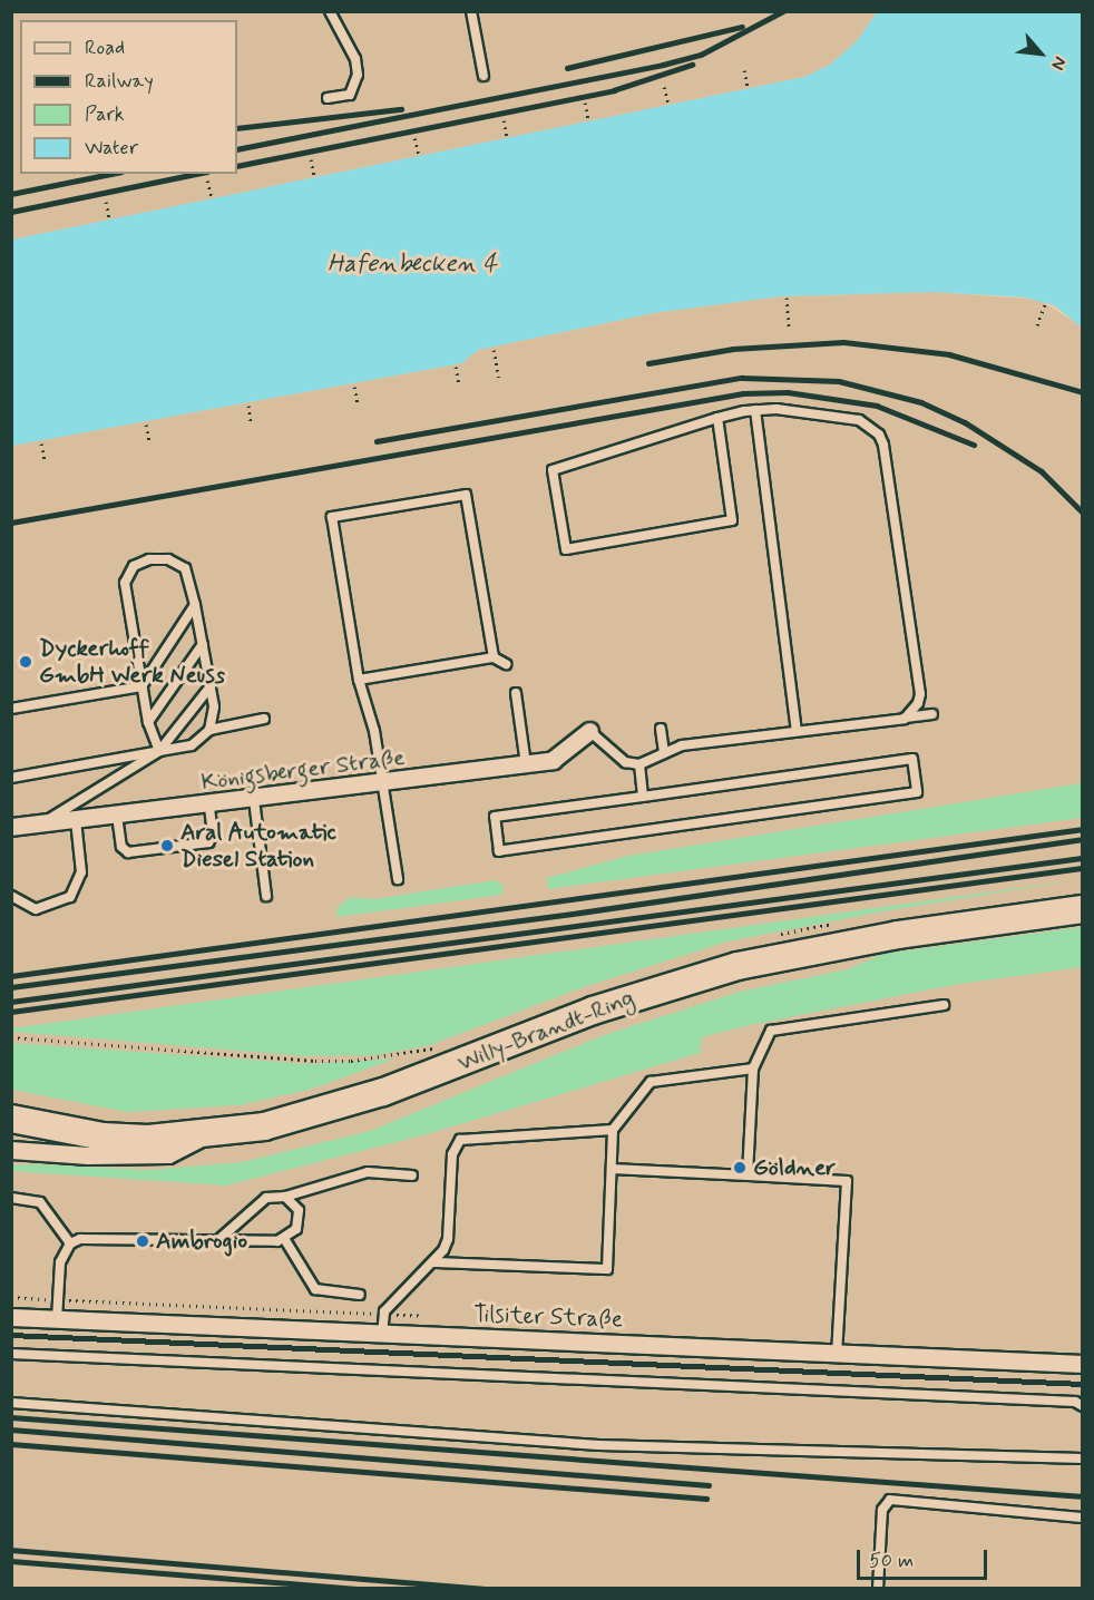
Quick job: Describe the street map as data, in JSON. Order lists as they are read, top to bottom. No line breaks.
{"streets":{"main road":["Willy-Brandt-Ring"],"street":["Königsberger Straße","Tilsiter Straße"]},"water":["Hafenbecken 4"],"places":["Dyckerhoff GmbH Werk Neuss","Aral Automatic Diesel Station","Göldner","Ambrogio"],"legend":["Road","Railway","Park","Water"],"scale_bar":"50 m","north":"bottom right"}
